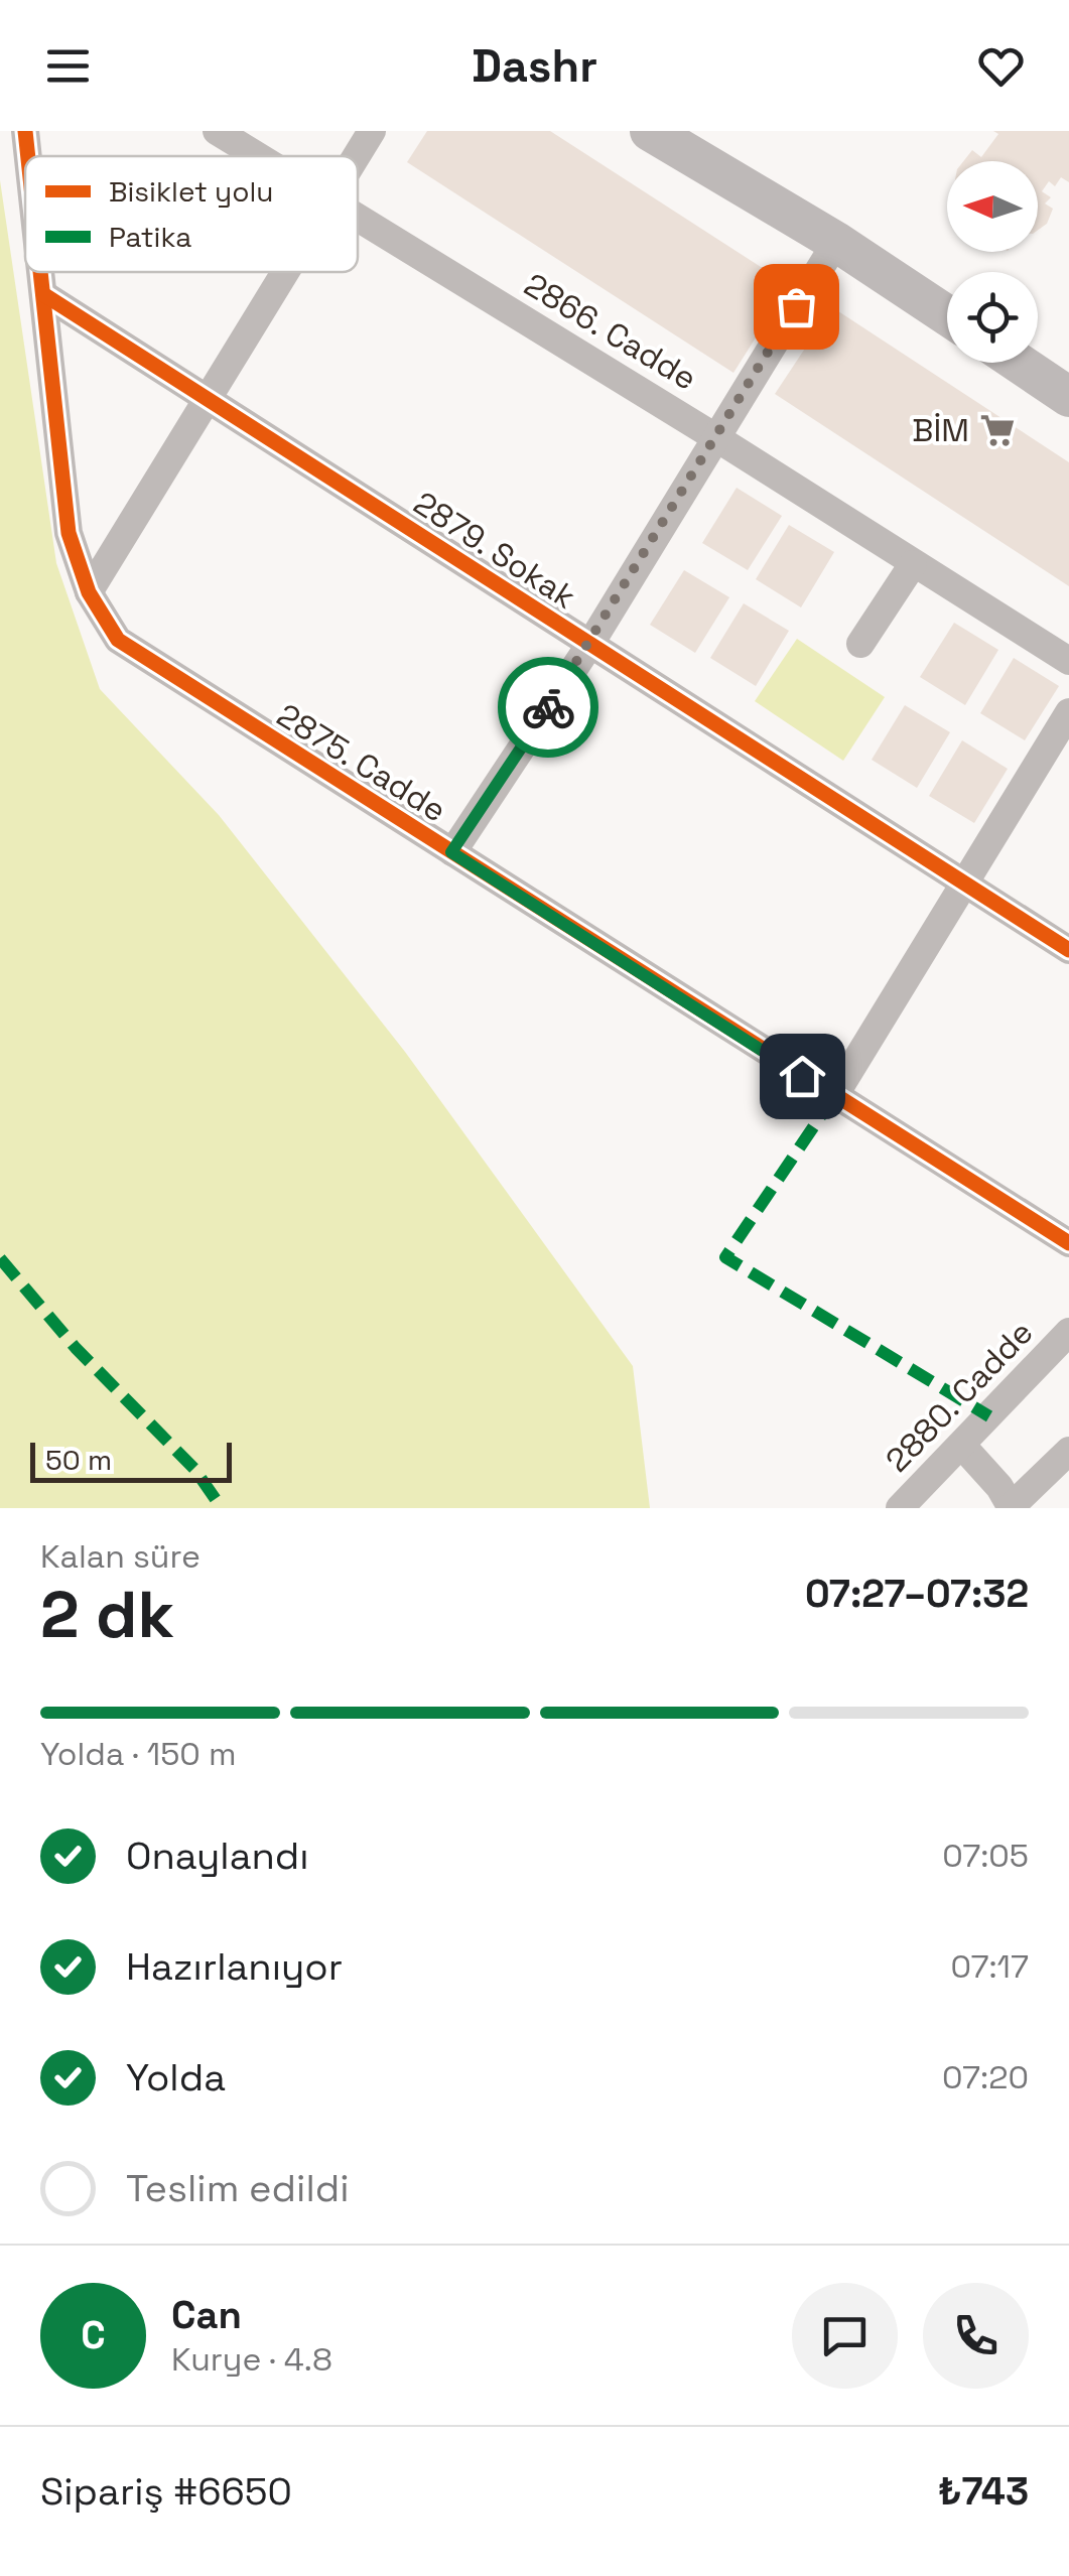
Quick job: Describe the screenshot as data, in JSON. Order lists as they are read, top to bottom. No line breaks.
{"streets":{"street":["2866. Cadde","2879. Sokak","2875. Cadde","2880. Cadde"]},"crossings":[["2879. Sokak","2875. Cadde"]],"places":{"supermarket":["BİM"]},"legend":["Bisiklet yolu","Patika"],"scale_bar":"50 m","north":"left","page":{"header":"Dashr","scale":"50 m","heading":["2 dk","Kalan süre","07:27–07:32"],"panel":["Can","Kurye · 4.8","Sipariş #6650","₺743"],"bar":"Yolda · 150 m","list":[["Onaylandı","07:05"],["Hazırlanıyor","07:17"],["Yolda","07:20"],"Teslim edildi"],"round":"C"}}
